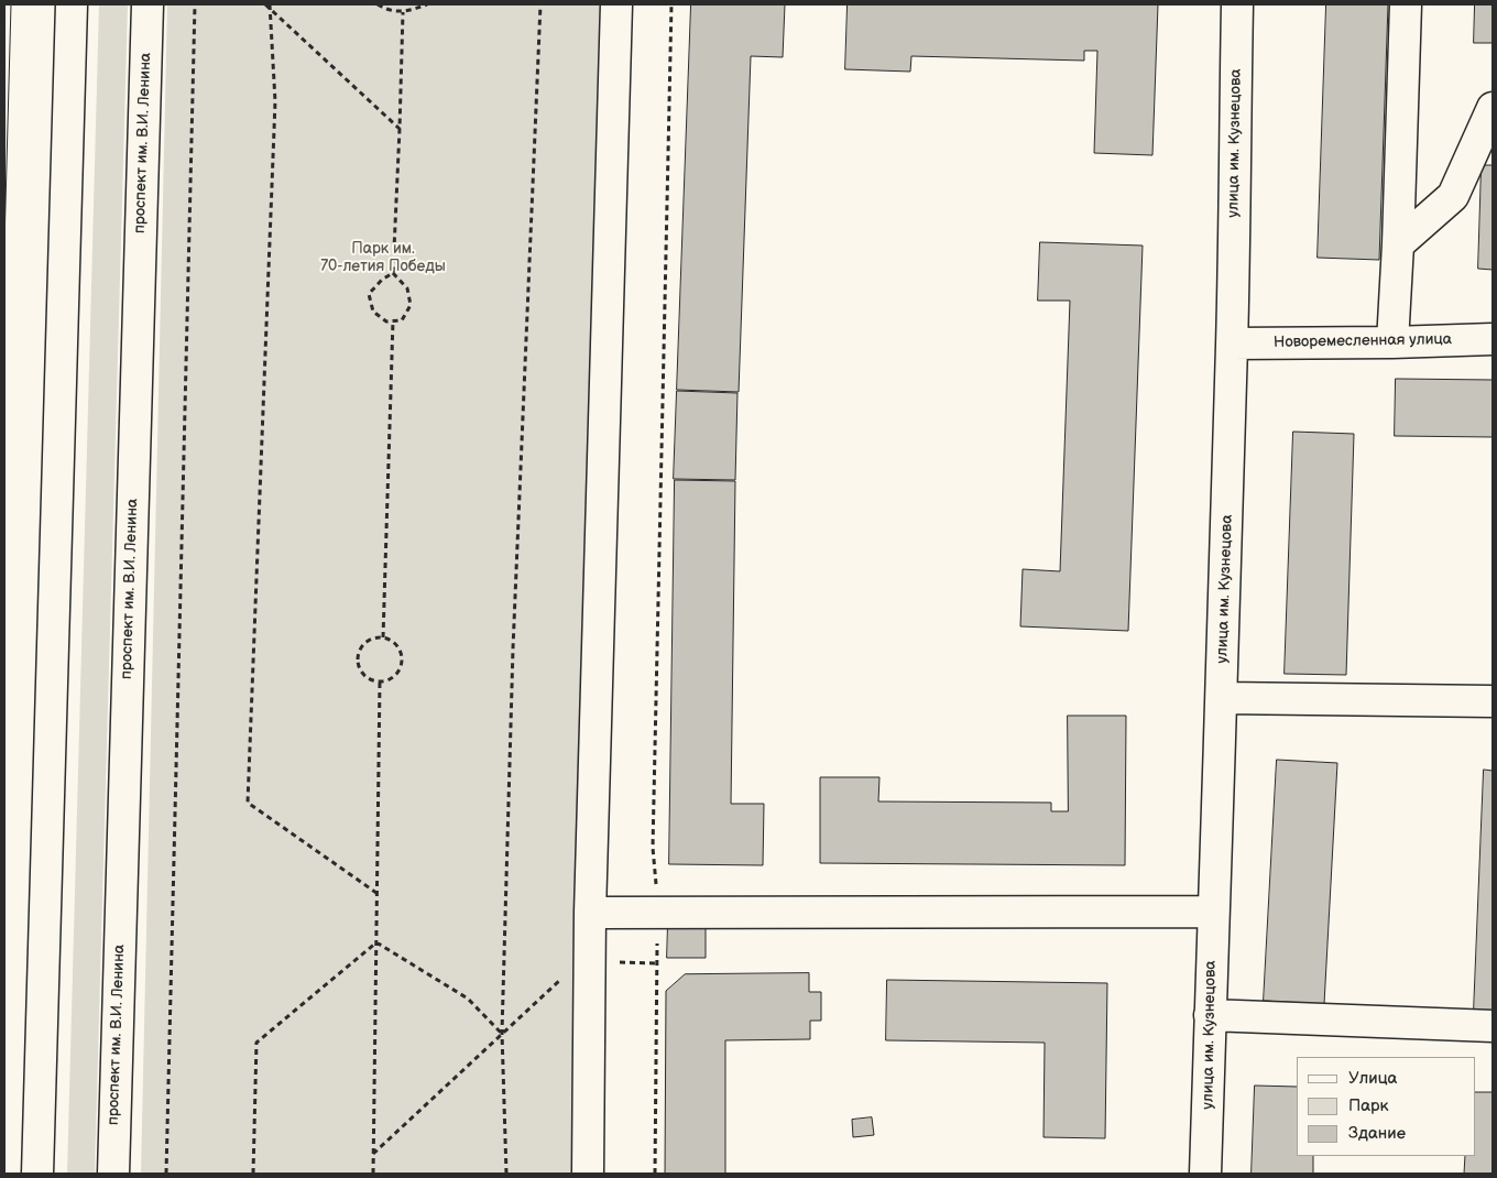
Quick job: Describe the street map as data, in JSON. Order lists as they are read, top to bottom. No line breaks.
{"streets":{"street":["проспект им. В.И. Ленина","улица им. Кузнецова","Новоремесленная улица"]},"crossings":[["улица им. Кузнецова","Новоремесленная улица"]],"parks":["Парк им. 70-летия Победы"],"legend":["Улица","Парк","Здание"]}
